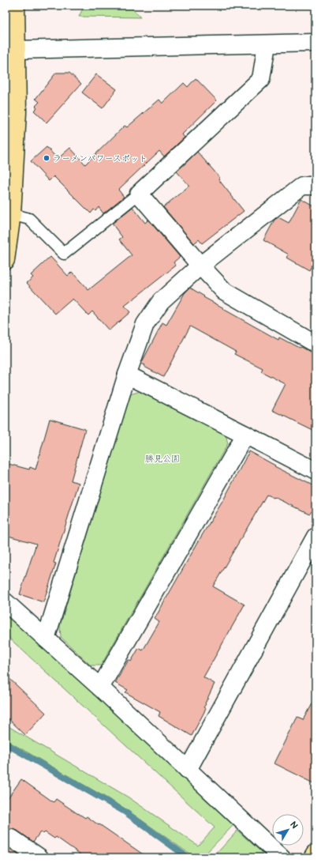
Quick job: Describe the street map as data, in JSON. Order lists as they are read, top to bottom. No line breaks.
{"parks":["勝見公園"],"places":["ラーメンパワースポット"],"north":"top right"}
